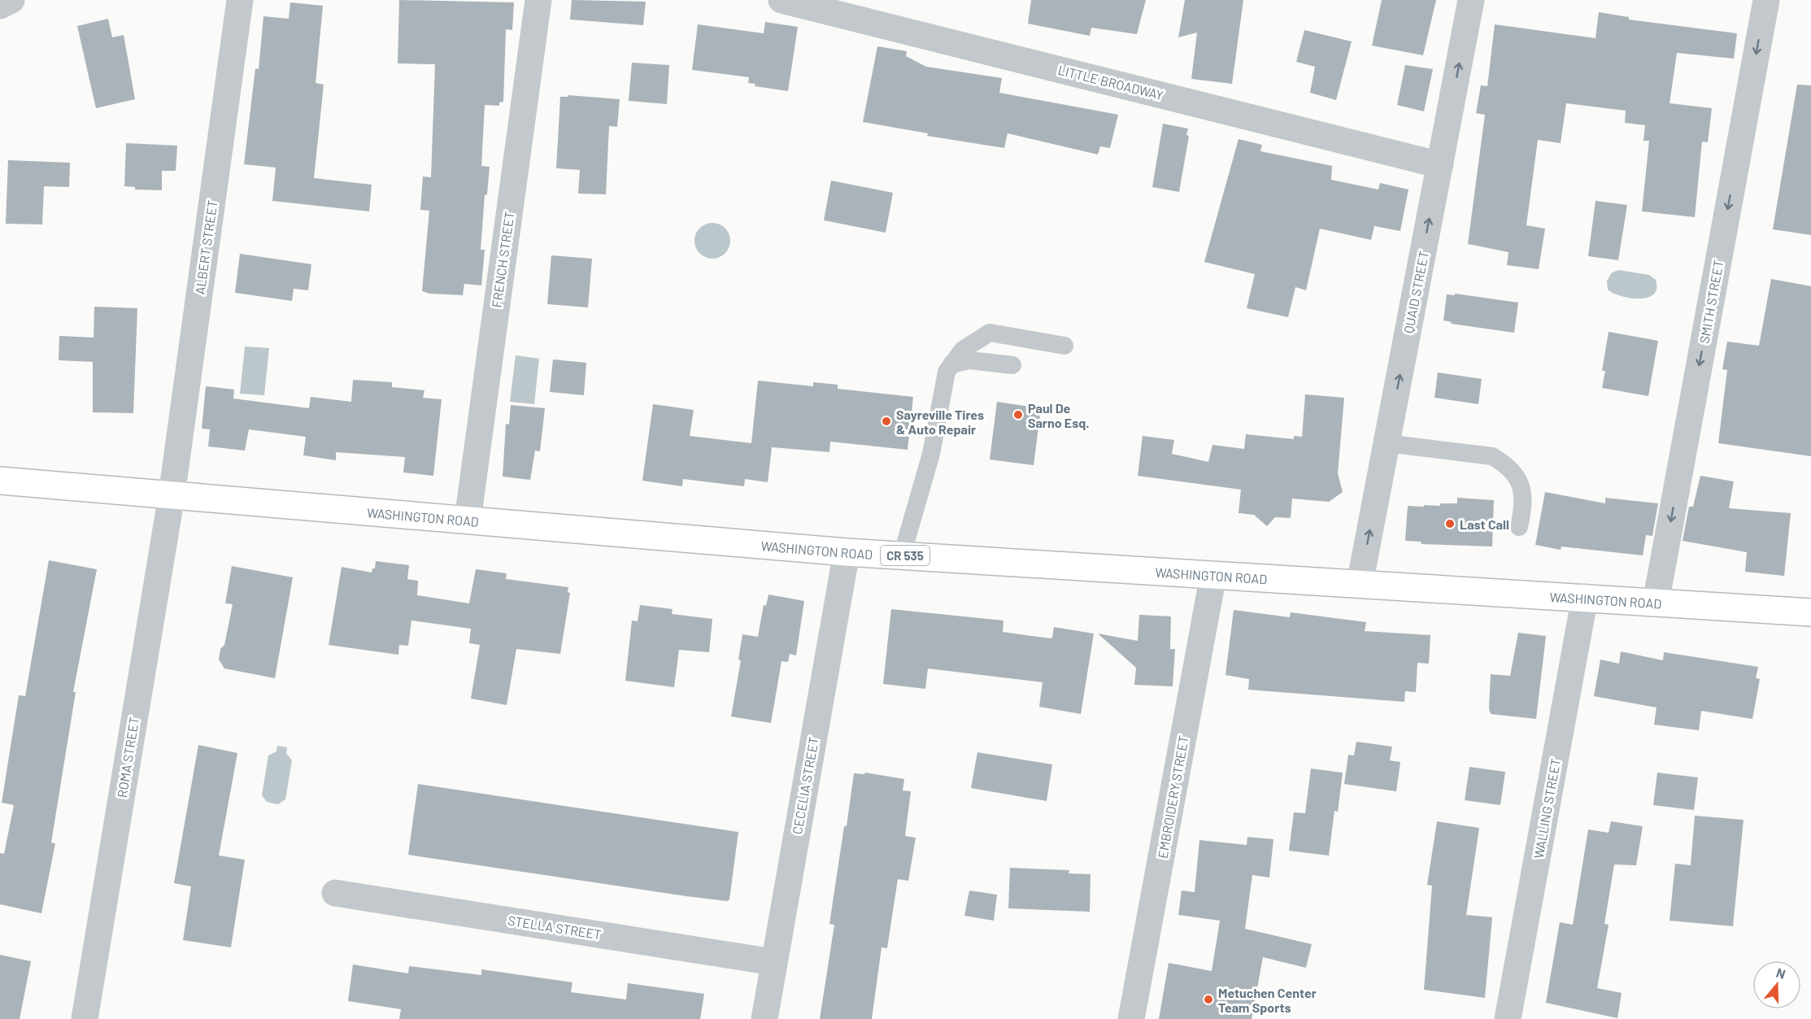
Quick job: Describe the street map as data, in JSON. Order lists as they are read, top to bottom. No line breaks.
{"streets":{"main road":["WASHINGTON ROAD","CR 535"],"street":["LITTLE BROADWAY","ALBERT STREET","FRENCH STREET","QUAID STREET","SMITH STREET","ROMA STREET","CECELIA STREET","EMBROIDERY STREET","WALLING STREET","STELLA STREET"]},"crossings":[["LITTLE BROADWAY","QUAID STREET"],["ALBERT STREET","WASHINGTON ROAD"],["ALBERT STREET","ROMA STREET"],["FRENCH STREET","WASHINGTON ROAD"],["QUAID STREET","WASHINGTON ROAD"],["SMITH STREET","WASHINGTON ROAD"],["WASHINGTON ROAD","ROMA STREET"],["WASHINGTON ROAD","CECELIA STREET"],["WASHINGTON ROAD","EMBROIDERY STREET"],["WASHINGTON ROAD","WALLING STREET"],["CECELIA STREET","STELLA STREET"]],"one_way":["QUAID STREET","SMITH STREET"],"places":["Paul De Sarno Esq.","Sayreville Tires & Auto Repair","Last Call","Metuchen Center Team Sports"],"north":"top"}
